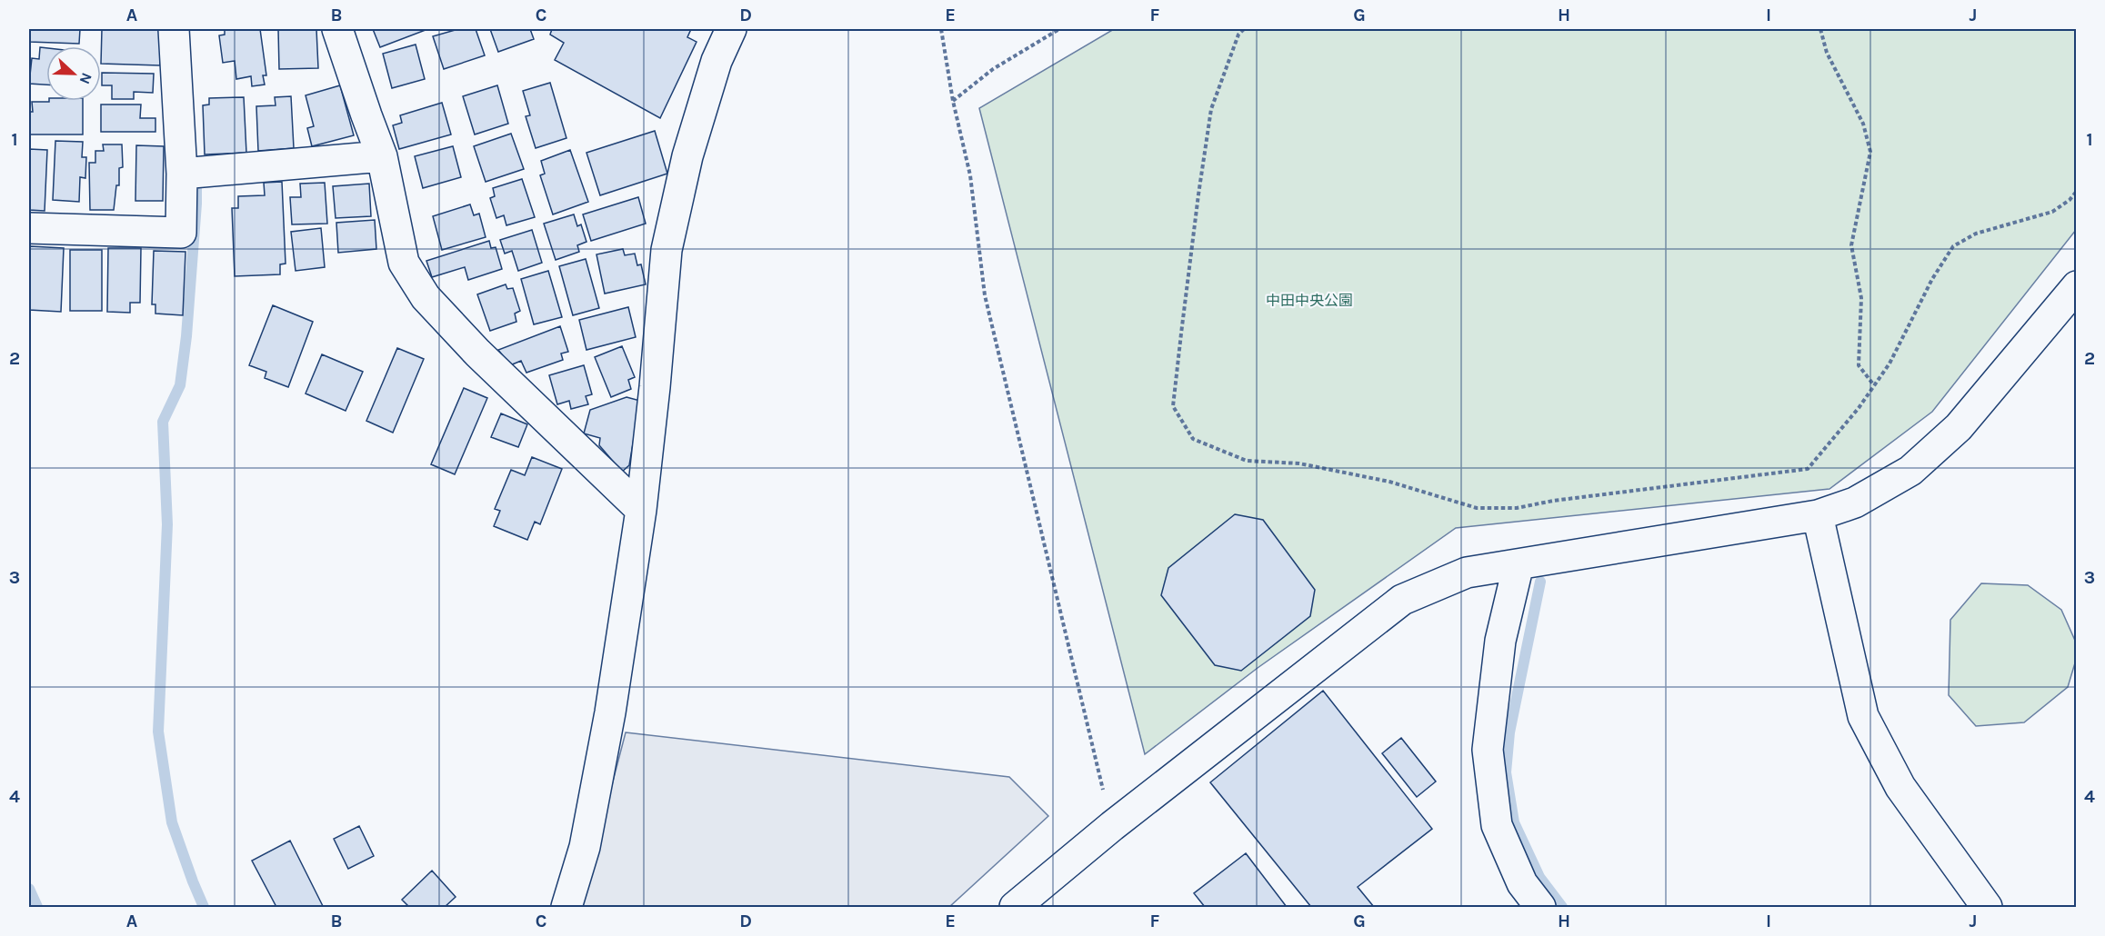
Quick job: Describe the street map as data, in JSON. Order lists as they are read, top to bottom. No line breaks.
{"parks":["中田中央公園"],"north":"right","grid":{"columns":["A","B","C","D","E","F","G","H","I","J"],"rows":["1","2","3","4"]}}
